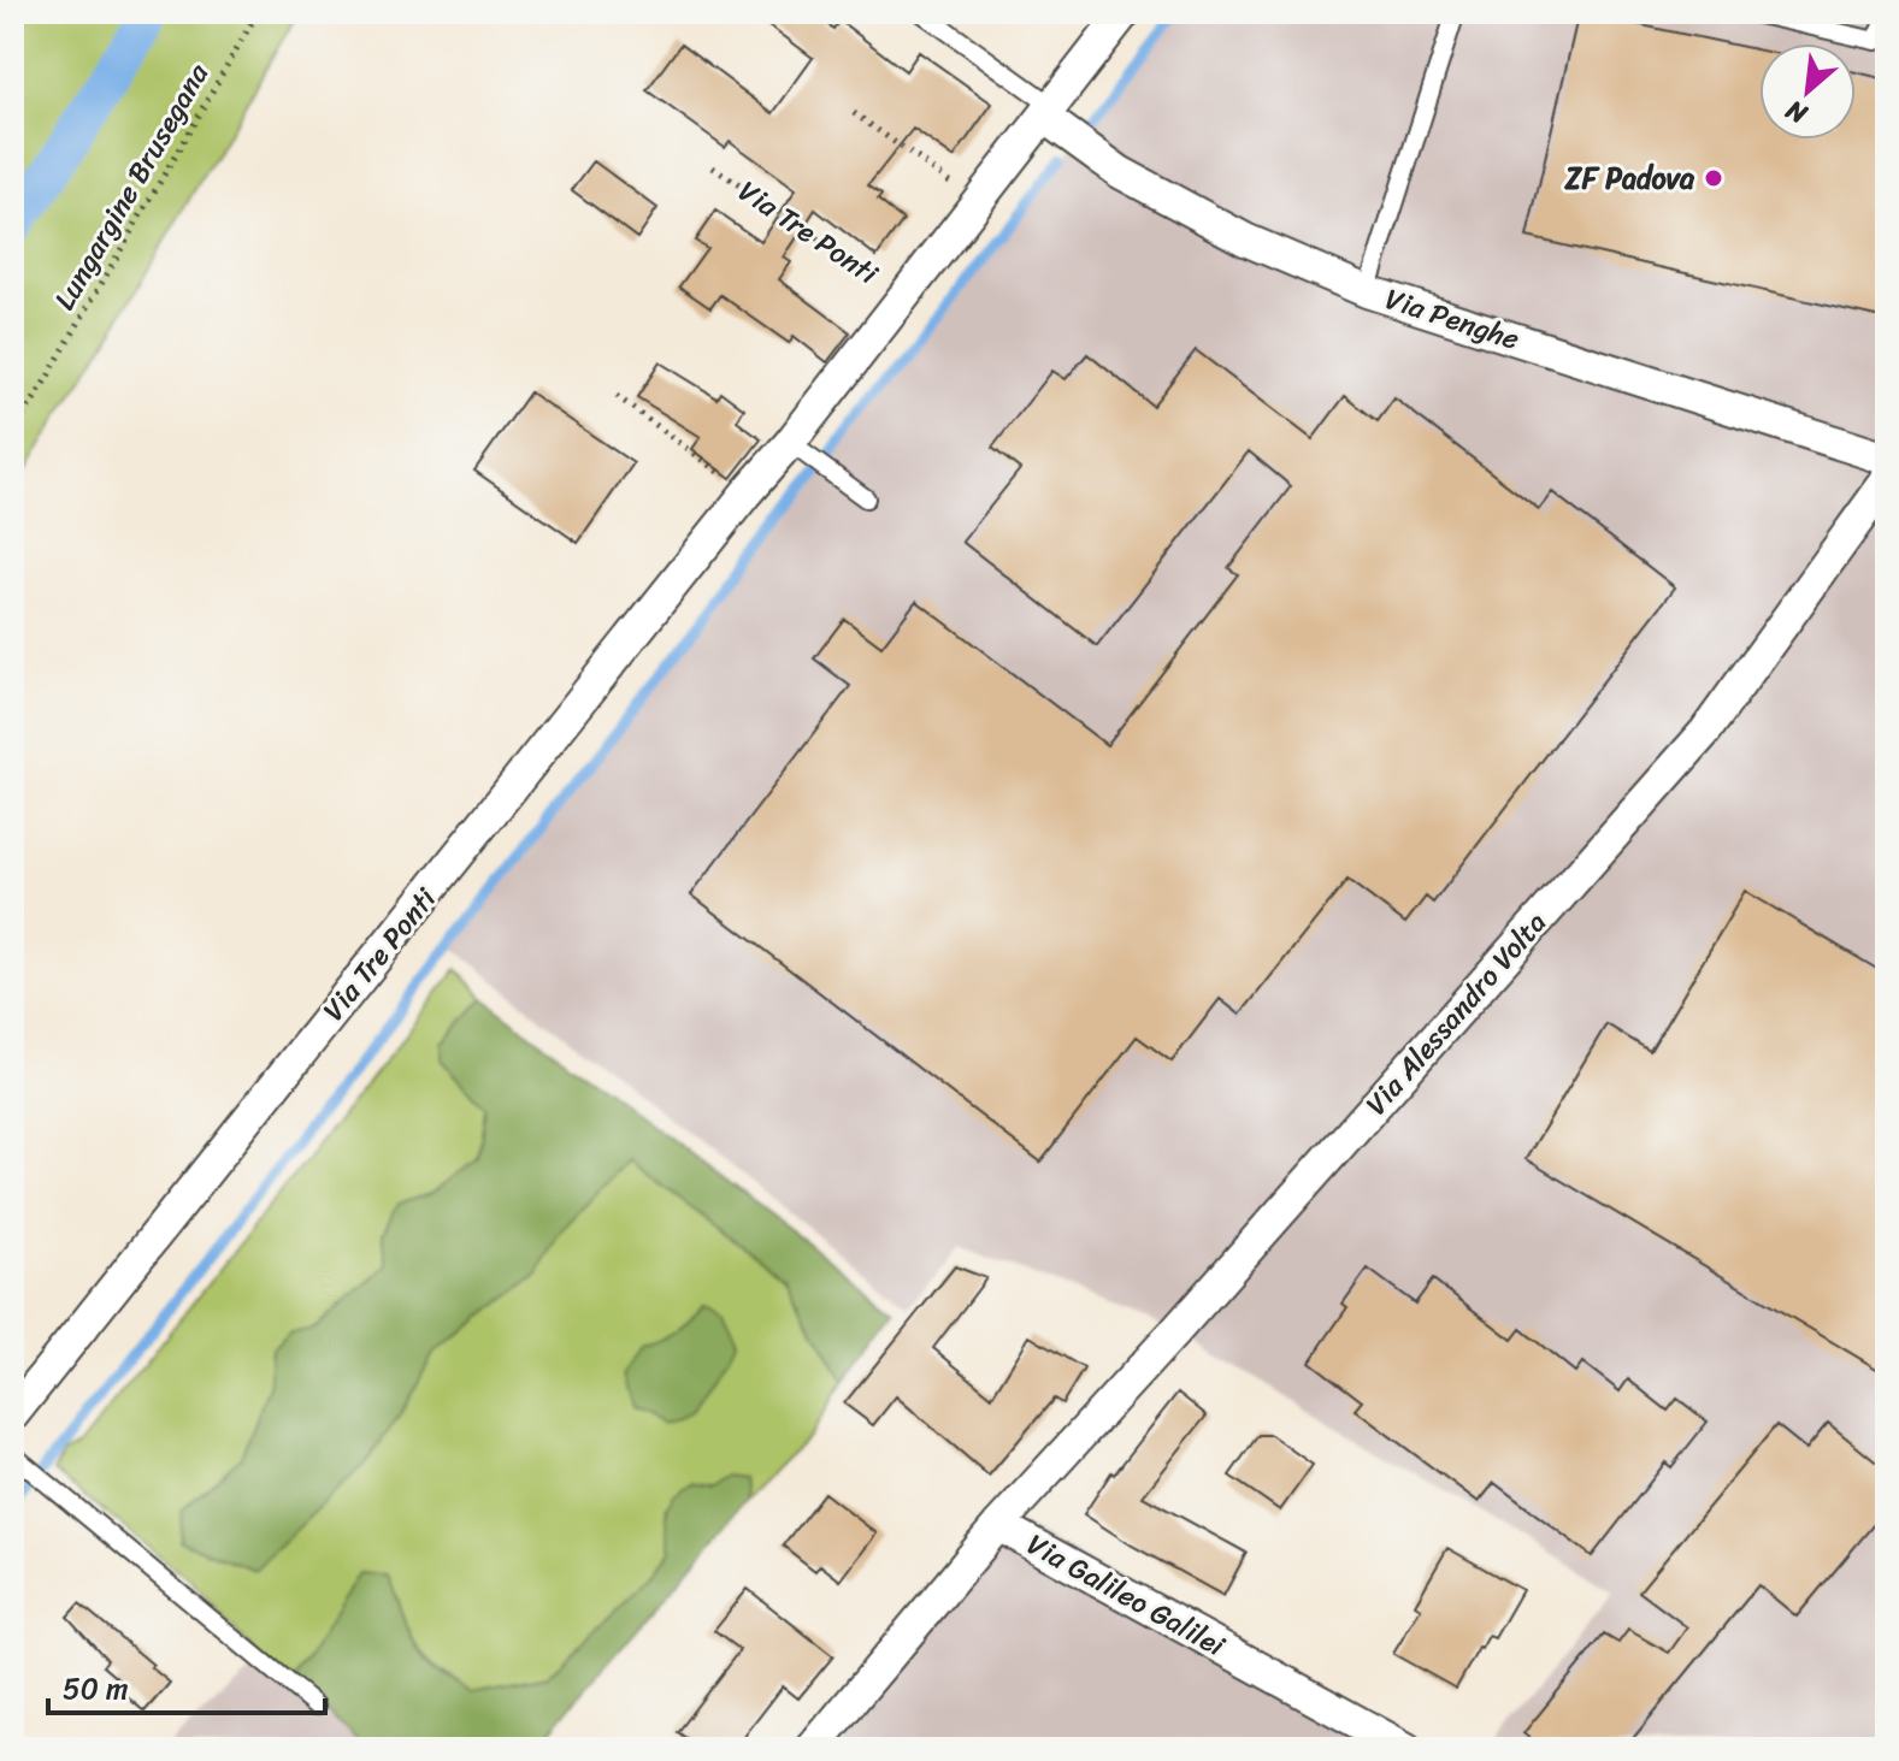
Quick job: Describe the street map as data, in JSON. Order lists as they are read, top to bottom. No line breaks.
{"streets":{"street":["Via Tre Ponti","Via Penghe","Via Alessandro Volta","Via Galileo Galilei"],"path":["Lungargine Brusegana"]},"crossings":[["Via Tre Ponti","Via Penghe"],["Via Alessandro Volta","Via Galileo Galilei"]],"places":["ZF Padova"],"scale_bar":"50 m","north":"bottom left"}
